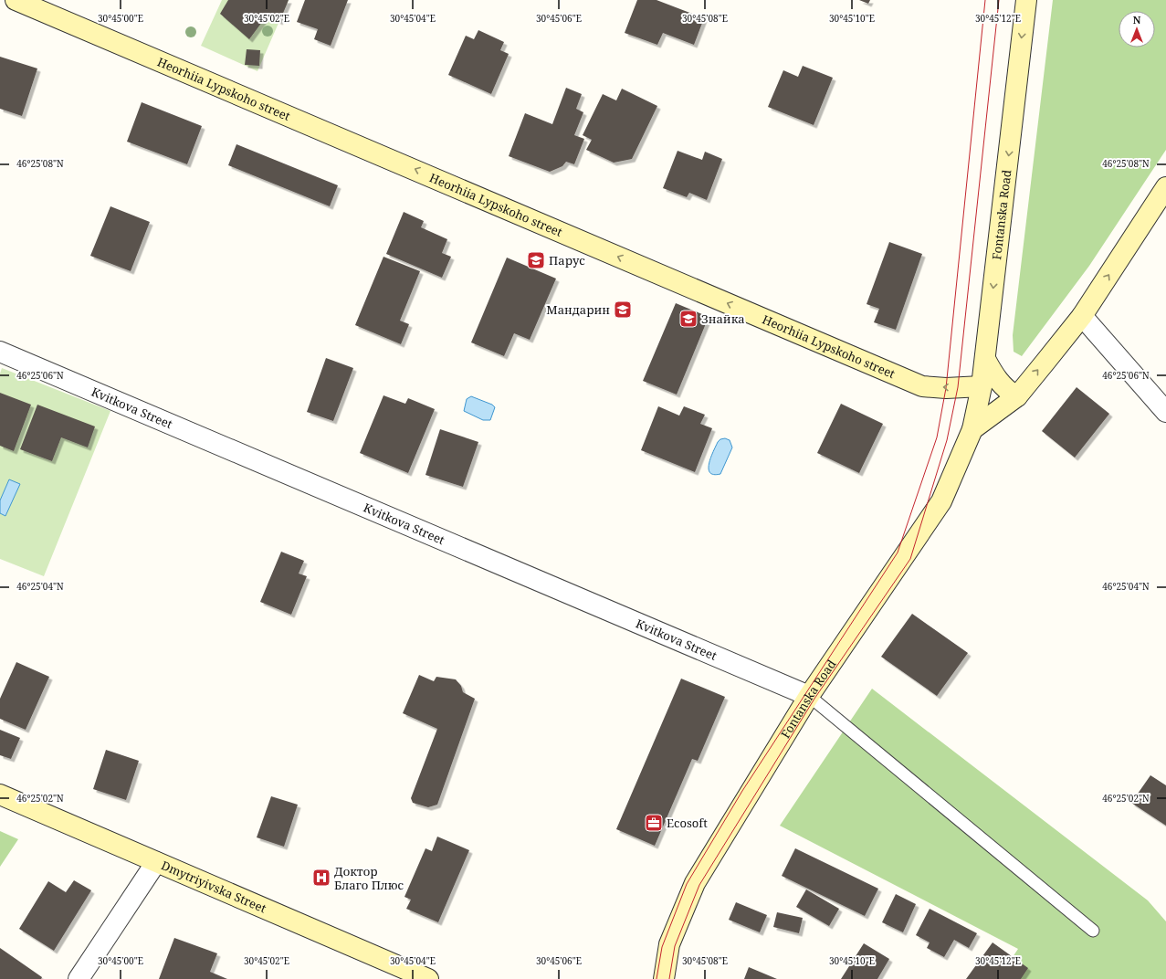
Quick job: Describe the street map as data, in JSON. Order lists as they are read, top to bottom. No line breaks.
{"streets":{"street":["Heorhiia Lypskoho street","Fontanska Road","Kvitkova Street","Dmytriyivska Street"]},"crossings":[["Heorhiia Lypskoho street","Fontanska Road"],["Fontanska Road","Kvitkova Street"]],"one_way":["Heorhiia Lypskoho street"],"places":{"school or university":["Парус","Мандарин","Знайка"],"office":["Ecosoft"],"hospital":["Доктор Благо Плюс"]},"north":"top","coordinates":["30°45'00\"E","30°45'02\"E","30°45'04\"E","30°45'06\"E","30°45'08\"E","30°45'10\"E","30°45'12\"E","46°25'08\"N","46°25'06\"N","46°25'04\"N","46°25'02\"N"]}
